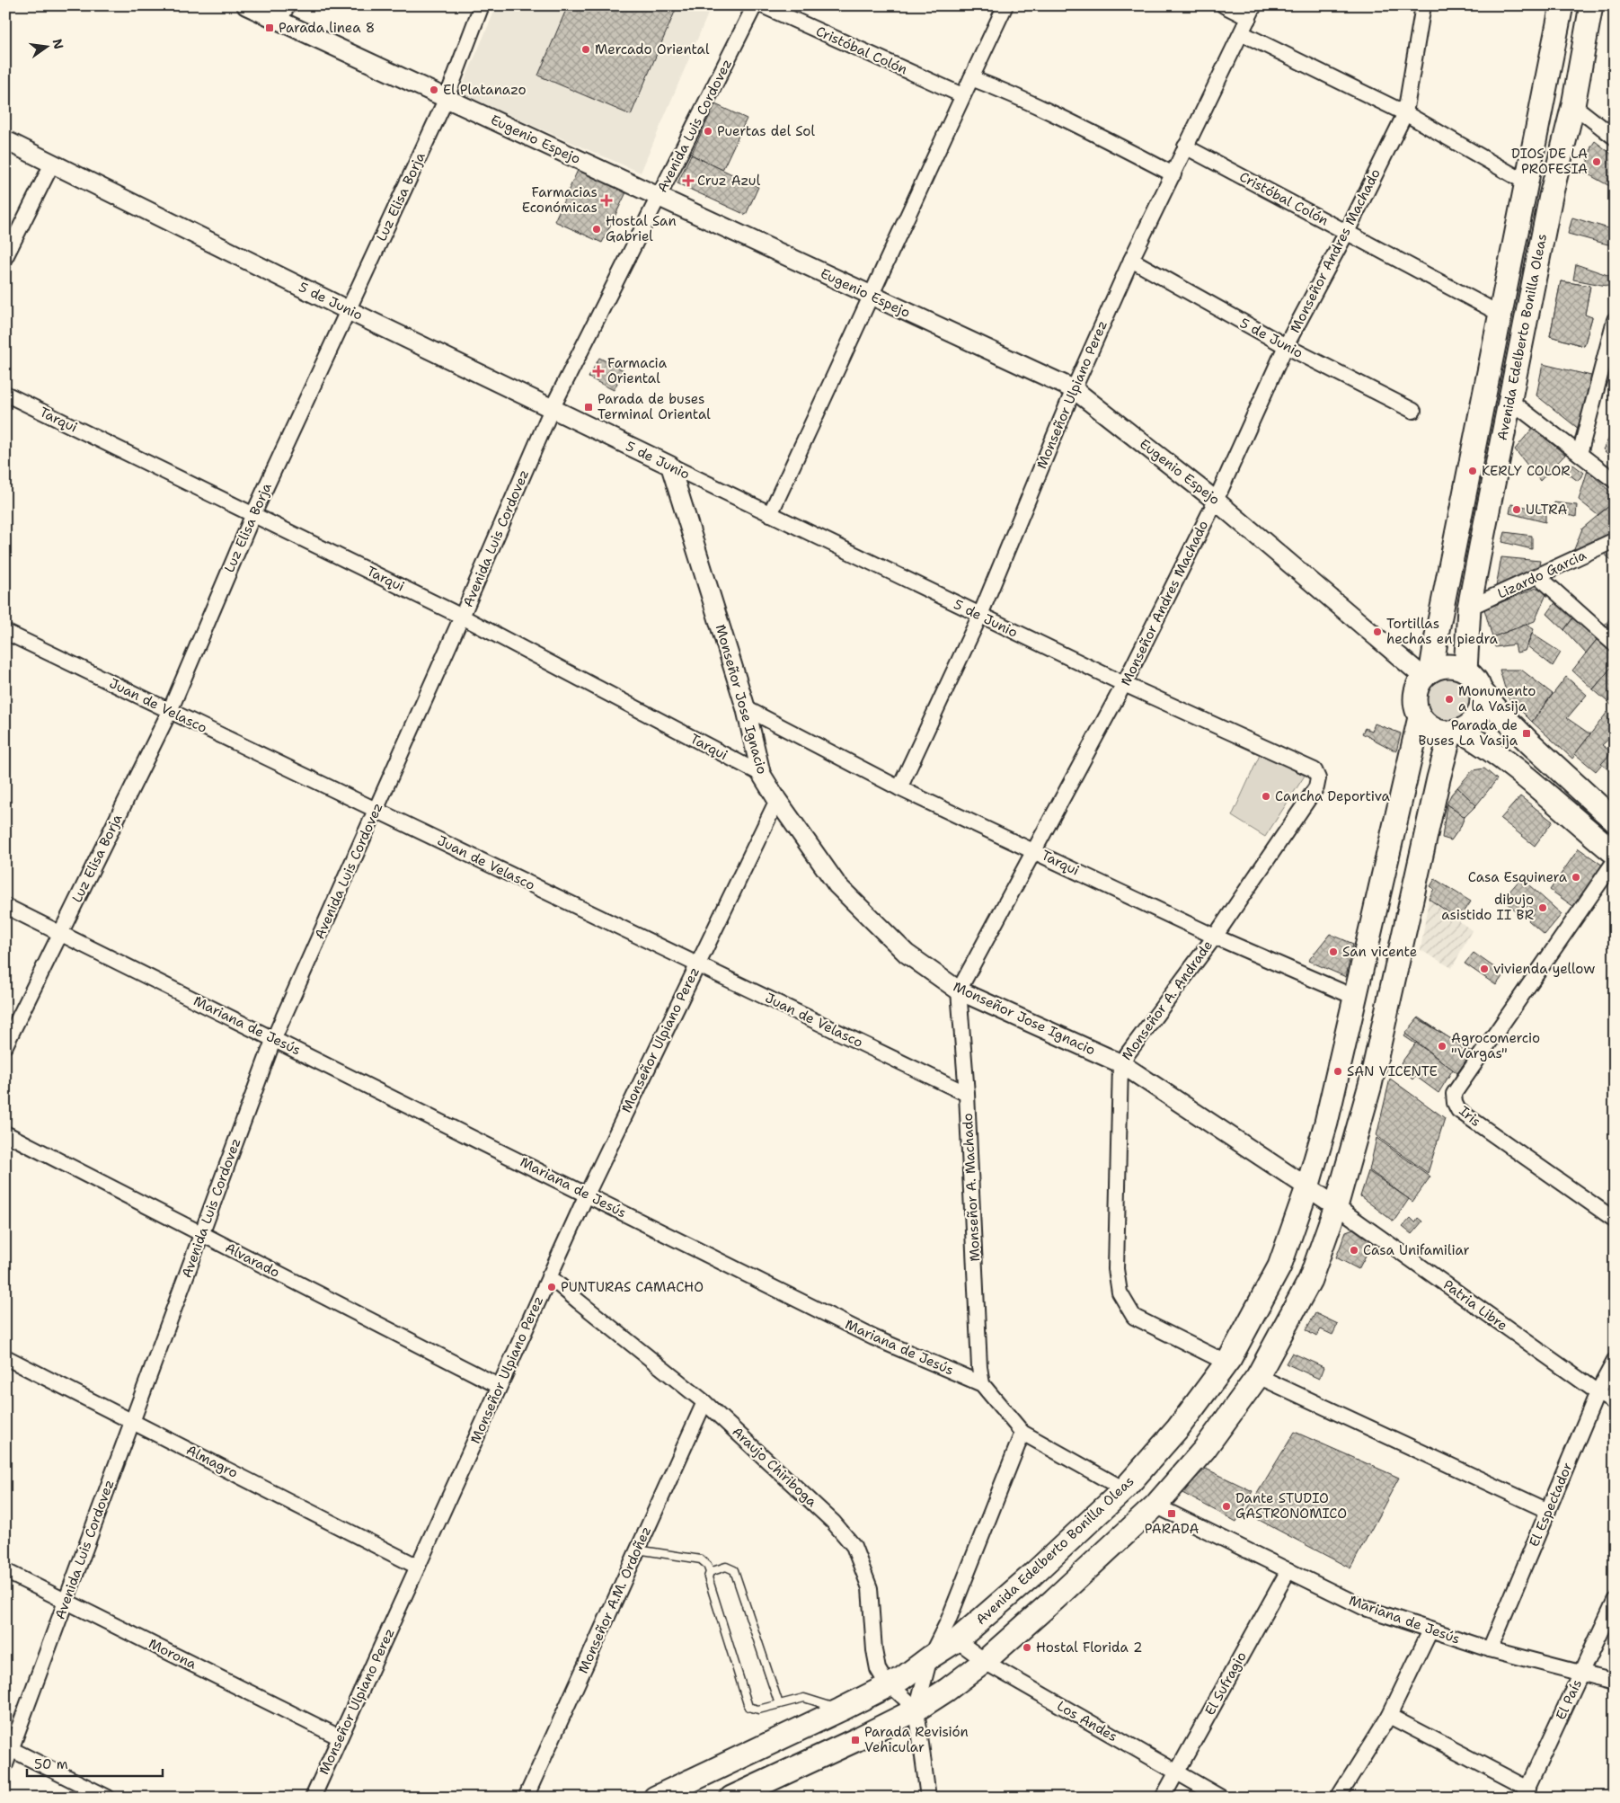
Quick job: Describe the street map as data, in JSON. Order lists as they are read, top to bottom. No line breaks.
{"streets":{"main road":["Avenida Edelberto Bonilla Oleas"],"street":["Cristóbal Colón","Avenida Luis Cordovez","Eugenio Espejo","Luz Elisa Borja","Monseñor Andres Machado","5 de Junio","Monseñor Ulpiano Perez","Tarqui","Lizardo Garcia","Monseñor Jose Ignacio","Juan de Velasco","Monseñor A. Andrade","Mariana de Jesús","Iris","Monseñor A. Machado","Alvarado","Patria Libre","Almagro","Araujo Chiriboga","El Espectador","Monseñor A.M. Ordoñez","Morona","El Sufragio","El País","Los Andes"]},"crossings":[["Cristóbal Colón","Monseñor Andres Machado"],["Cristóbal Colón","Avenida Edelberto Bonilla Oleas"],["Cristóbal Colón","Monseñor Ulpiano Perez"],["Avenida Luis Cordovez","Eugenio Espejo"],["Avenida Luis Cordovez","5 de Junio"],["Avenida Luis Cordovez","Tarqui"],["Avenida Luis Cordovez","Juan de Velasco"],["Avenida Luis Cordovez","Mariana de Jesús"],["Avenida Luis Cordovez","Alvarado"],["Avenida Luis Cordovez","Almagro"],["Avenida Luis Cordovez","Morona"],["Eugenio Espejo","Luz Elisa Borja"],["Eugenio Espejo","Monseñor Andres Machado"],["Eugenio Espejo","Avenida Edelberto Bonilla Oleas"],["Eugenio Espejo","Monseñor Ulpiano Perez"],["Luz Elisa Borja","5 de Junio"],["Luz Elisa Borja","Tarqui"],["Luz Elisa Borja","Juan de Velasco"],["Luz Elisa Borja","Mariana de Jesús"],["Monseñor Andres Machado","5 de Junio"],["Monseñor Andres Machado","Tarqui"],["Monseñor Andres Machado","Monseñor Jose Ignacio"],["Monseñor Andres Machado","Monseñor A. Machado"],["5 de Junio","Monseñor Ulpiano Perez"],["5 de Junio","Monseñor Jose Ignacio"],["5 de Junio","Monseñor A. Andrade"],["Avenida Edelberto Bonilla Oleas","Tarqui"],["Avenida Edelberto Bonilla Oleas","Lizardo Garcia"],["Avenida Edelberto Bonilla Oleas","Monseñor Jose Ignacio"],["Avenida Edelberto Bonilla Oleas","Monseñor A. Andrade"],["Avenida Edelberto Bonilla Oleas","Mariana de Jesús"],["Avenida Edelberto Bonilla Oleas","Araujo Chiriboga"],["Avenida Edelberto Bonilla Oleas","Los Andes"],["Monseñor Ulpiano Perez","Tarqui"],["Monseñor Ulpiano Perez","Monseñor Jose Ignacio"],["Monseñor Ulpiano Perez","Juan de Velasco"],["Monseñor Ulpiano Perez","Mariana de Jesús"],["Monseñor Ulpiano Perez","Alvarado"],["Monseñor Ulpiano Perez","Almagro"],["Monseñor Ulpiano Perez","Araujo Chiriboga"],["Monseñor Ulpiano Perez","Morona"],["Tarqui","Monseñor Jose Ignacio"],["Tarqui","Monseñor A. Andrade"],["Monseñor Jose Ignacio","Monseñor A. Andrade"],["Monseñor Jose Ignacio","Monseñor A. Machado"],["Monseñor Jose Ignacio","Patria Libre"],["Juan de Velasco","Monseñor A. Machado"],["Mariana de Jesús","Monseñor A. Machado"],["Mariana de Jesús","El Espectador"],["Mariana de Jesús","El Sufragio"],["Mariana de Jesús","El País"],["Patria Libre","El Espectador"],["Araujo Chiriboga","Monseñor A.M. Ordoñez"],["El Sufragio","Los Andes"]],"places":{"transit":["Parada linea 8","Parada de buses Terminal Oriental","Parada de Buses La Vasija","PARADA","Parada Revisión Vehicular"],"other":["Mercado Oriental","El Platanazo","Puertas del Sol","DIOS DE LA PROFESIA","Hostal San Gabriel","KERLY COLOR","ULTRA","Tortillas hechas en piedra","Monumento a la Vasija","Cancha Deportiva","Casa Esquinera","dibujo asistido II BR","San vicente","vivienda yellow","Agrocomercio \"Vargas\"","SAN VICENTE","Casa Unifamiliar","PUNTURAS CAMACHO","Dante STUDIO GASTRONOMICO","Hostal Florida 2"],"health":["Cruz Azul","Farmacias Económicas","Farmacia Oriental"]},"scale_bar":"50 m","north":"right"}
